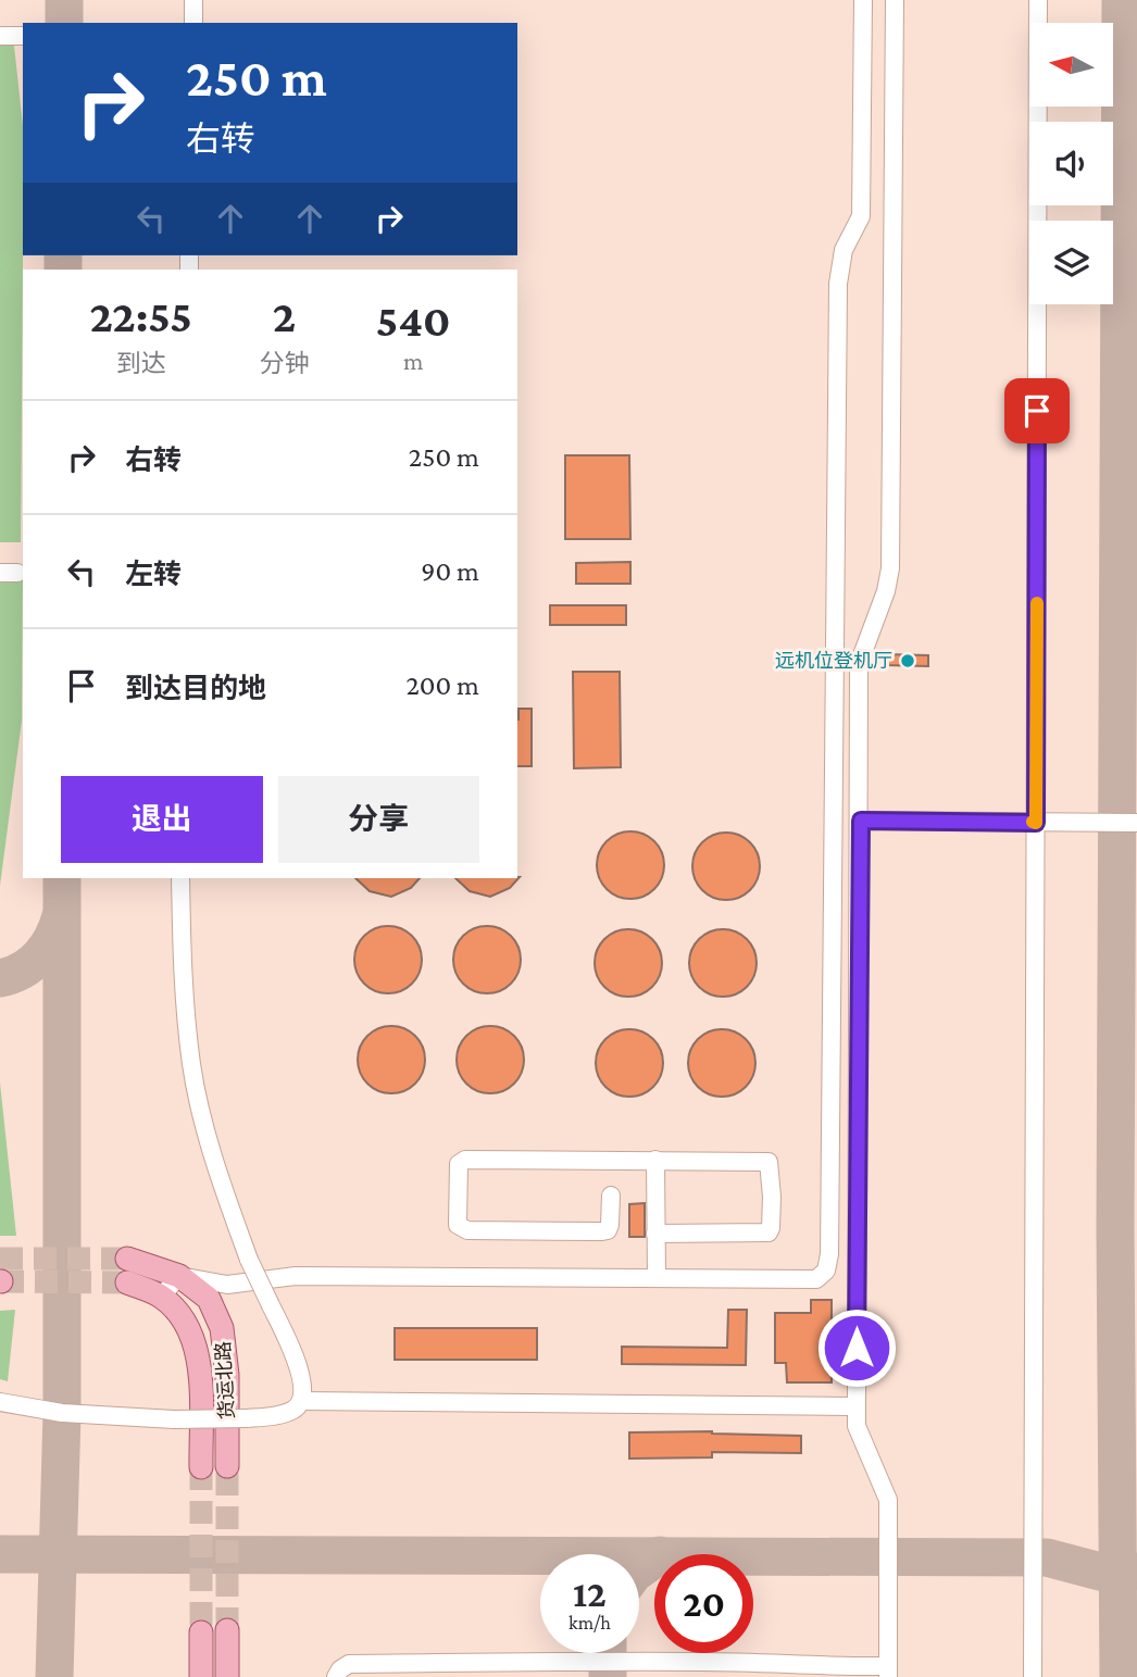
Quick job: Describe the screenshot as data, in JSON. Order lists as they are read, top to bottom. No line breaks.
{"streets":{"main road":["货运北路"]},"places":["远机位登机厅"],"north":"left","page":{"turn":["250 m","右转"],"eta":["22:55","到达","2","分钟","540","m"],"list":[{"name":"右转","value":"250 m"},{"name":"左转","value":"90 m"},{"name":"到达目的地","value":"200 m"}],"buttons":["退出","分享"],"speed":"12 km/h","limit":"20"}}
